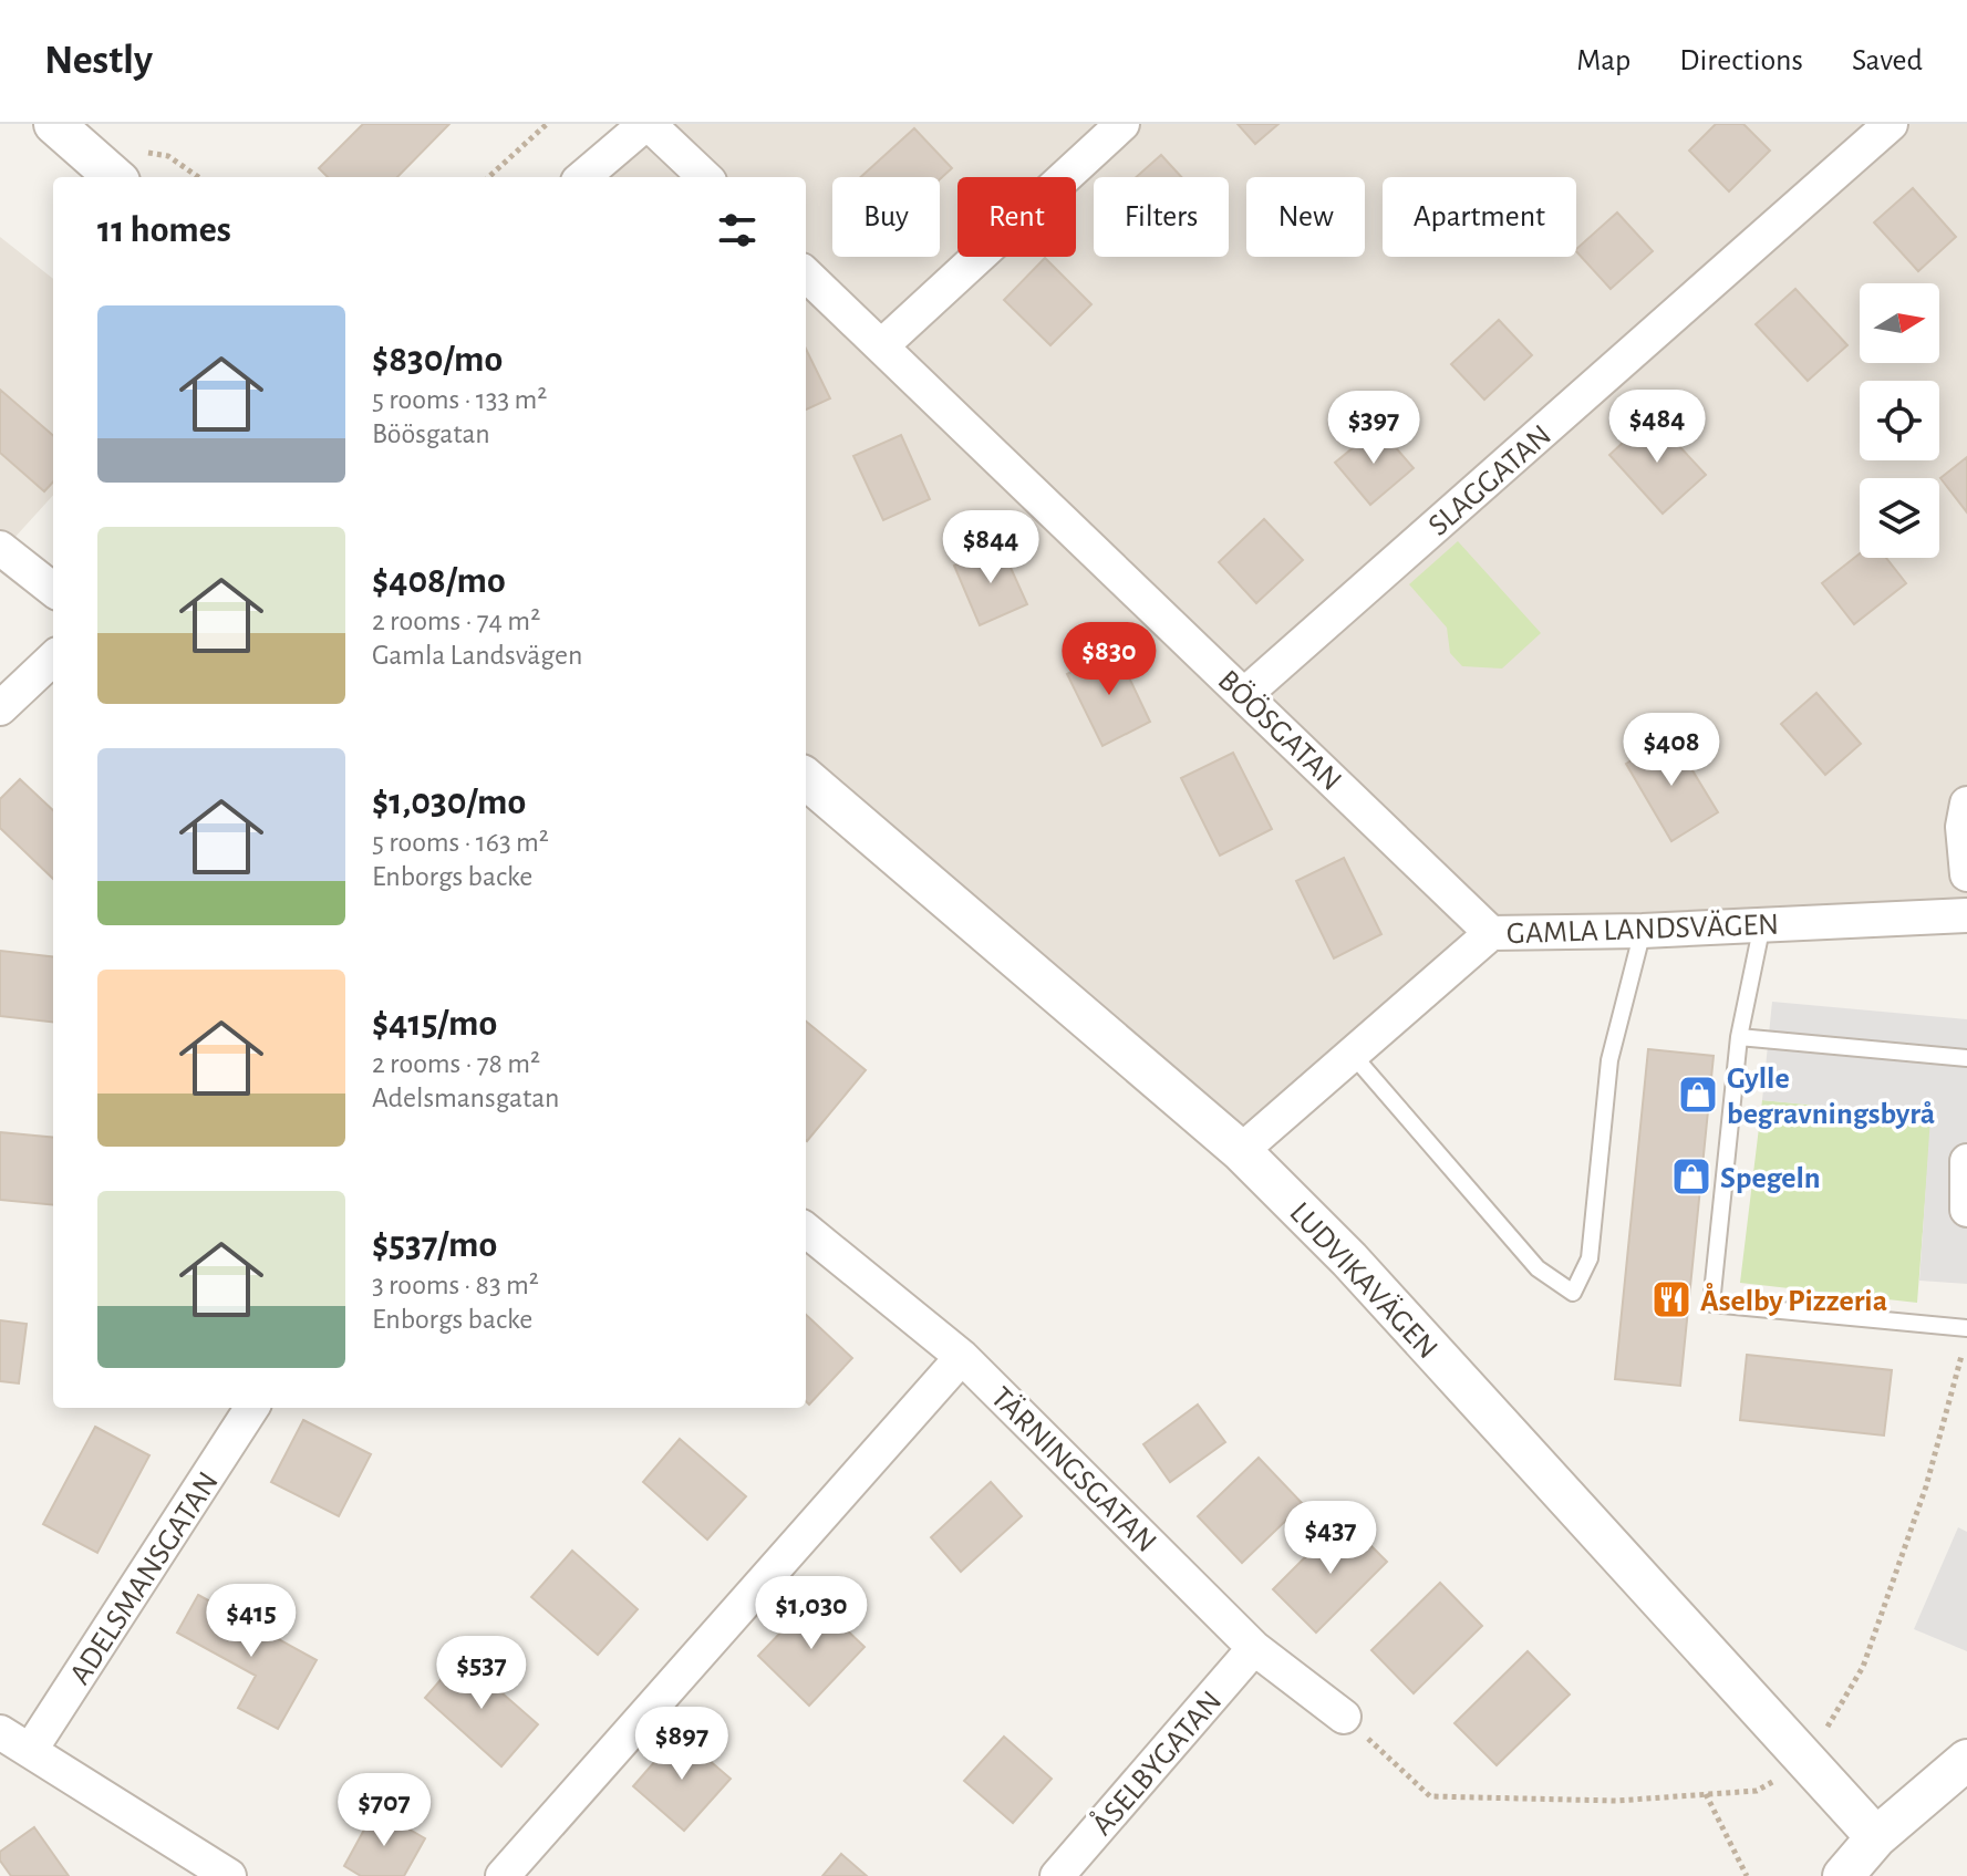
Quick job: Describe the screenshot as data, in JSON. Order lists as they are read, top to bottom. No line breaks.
{"streets":{"street":["SLAGGATAN","BÖÖSGATAN","GAMLA LANDSVÄGEN","LUDVIKAVÄGEN","TÄRNINGSGATAN","ADELSMANSGATAN","ÅSELBYGATAN"]},"crossings":[["SLAGGATAN","BÖÖSGATAN"],["BÖÖSGATAN","GAMLA LANDSVÄGEN"],["GAMLA LANDSVÄGEN","LUDVIKAVÄGEN"],["TÄRNINGSGATAN","ÅSELBYGATAN"]],"places":{"shop":["Gylle begravningsbyrå","Spegeln"],"restaurant":["Åselby Pizzeria"]},"north":"right","page":{"header":"Nestly","nav":["Map","Directions","Saved"],"chip":["Buy","Rent","Filters","New","Apartment"],"heading":"11 homes","list":[{"name":"$830/mo","note":"5 rooms · 133 m² · Böösgatan"},{"name":"$408/mo","note":"2 rooms · 74 m² · Gamla Landsvägen"},{"name":"$1,030/mo","note":"5 rooms · 163 m² · Enborgs backe"},{"name":"$415/mo","note":"2 rooms · 78 m² · Adelsmansgatan"},{"name":"$537/mo","note":"3 rooms · 83 m² · Enborgs backe"}],"price":["$484","$397","$844","$830","$408","$437","$1,030","$415","$537","$897","$707"]}}
